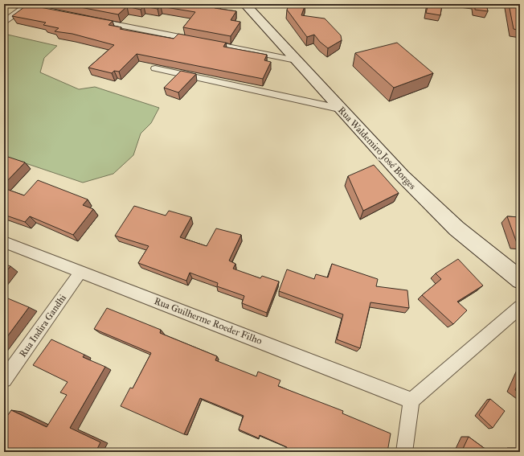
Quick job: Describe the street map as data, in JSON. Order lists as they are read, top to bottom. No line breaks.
{"streets":{"main road":["Rua Waldemiro José Borges"],"street":["Rua Guilherme Roeder Filho","Rua Indira Gandhi"]},"crossings":[["Rua Guilherme Roeder Filho","Rua Indira Gandhi"]]}
